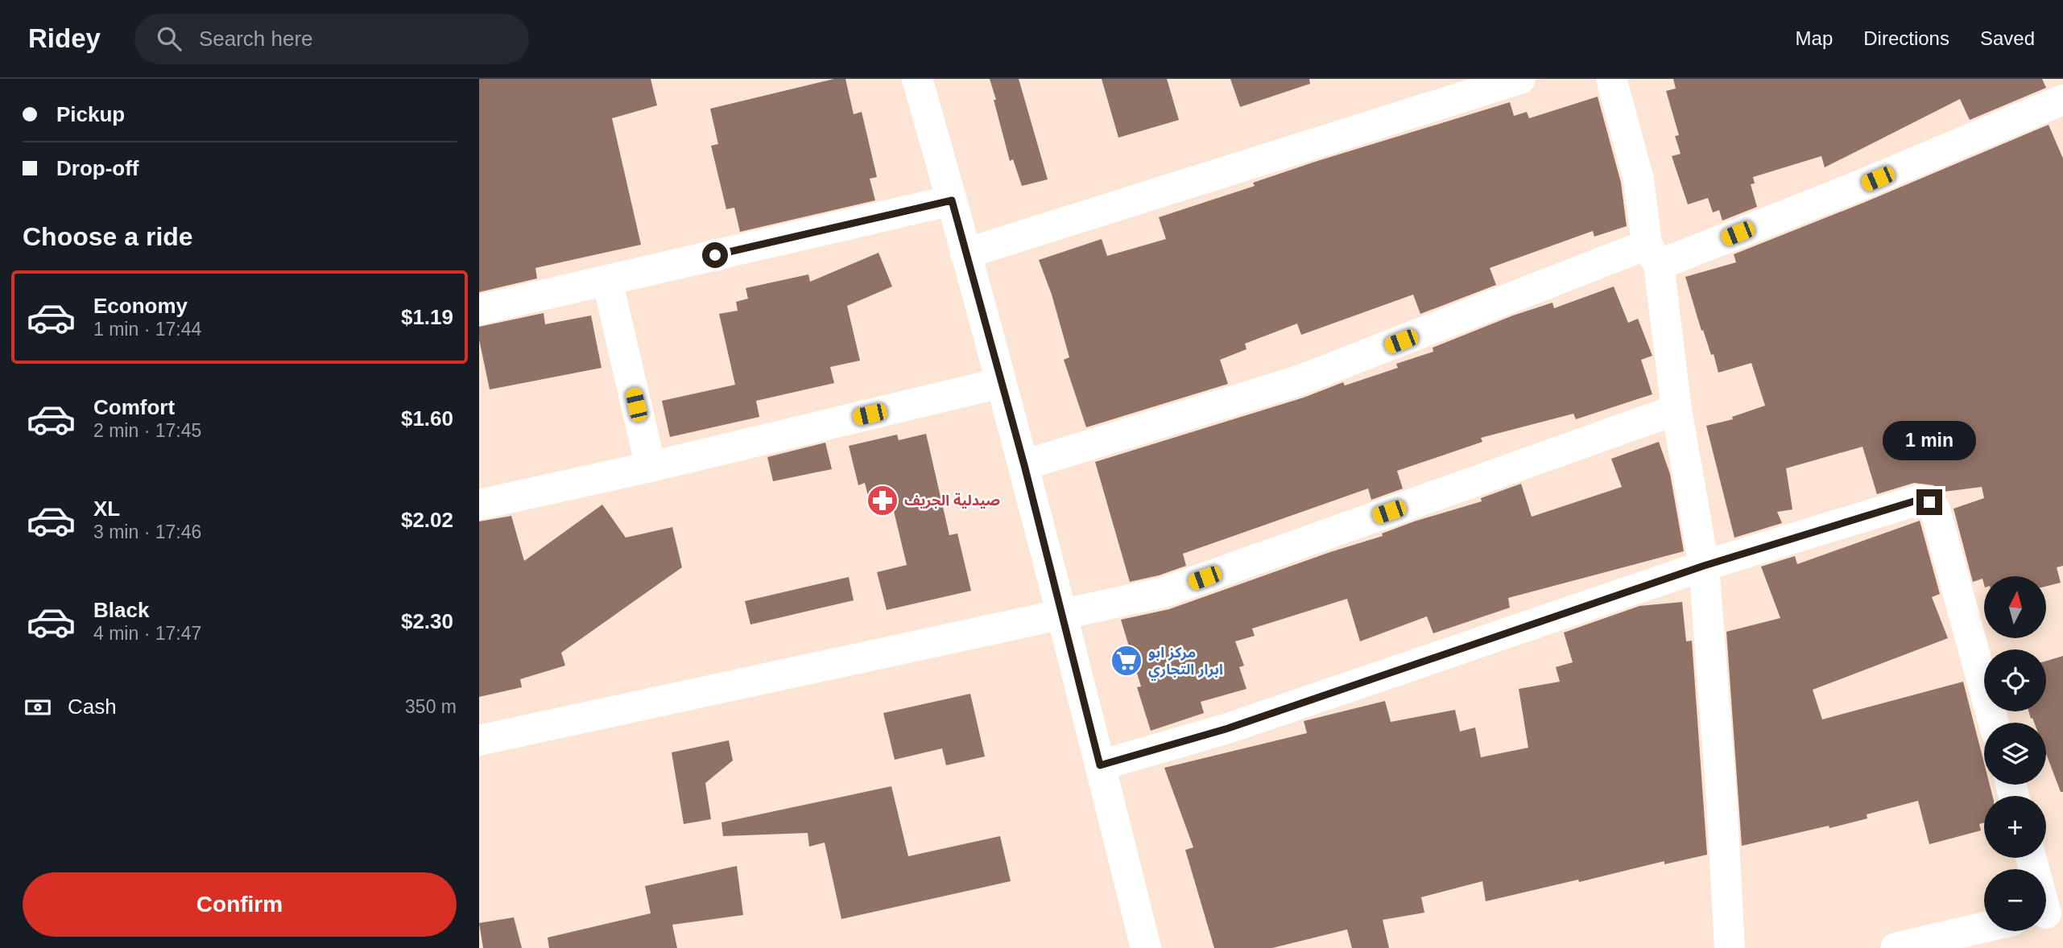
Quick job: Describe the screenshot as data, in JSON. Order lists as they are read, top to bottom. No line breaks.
{"places":{"pharmacy":["صيدلية الجريف"],"supermarket":["مركز ابو ابرار التجاري"]},"north":"top","page":{"header":"Ridey","search":"Search here","nav":["Map","Directions","Saved"],"banner":["Pickup","Drop-off"],"heading":"Choose a ride","list":[{"name":"Economy","note":"1 min · 17:44","value":"$1.19"},{"name":"Comfort","note":"2 min · 17:45","value":"$1.60"},{"name":"XL","note":"3 min · 17:46","value":"$2.02"},{"name":"Black","note":"4 min · 17:47","value":"$2.30"}],"bubble":"1 min","map_buttons":["+","−"],"pay":["Cash","350 m"],"buttons":"Confirm"}}
